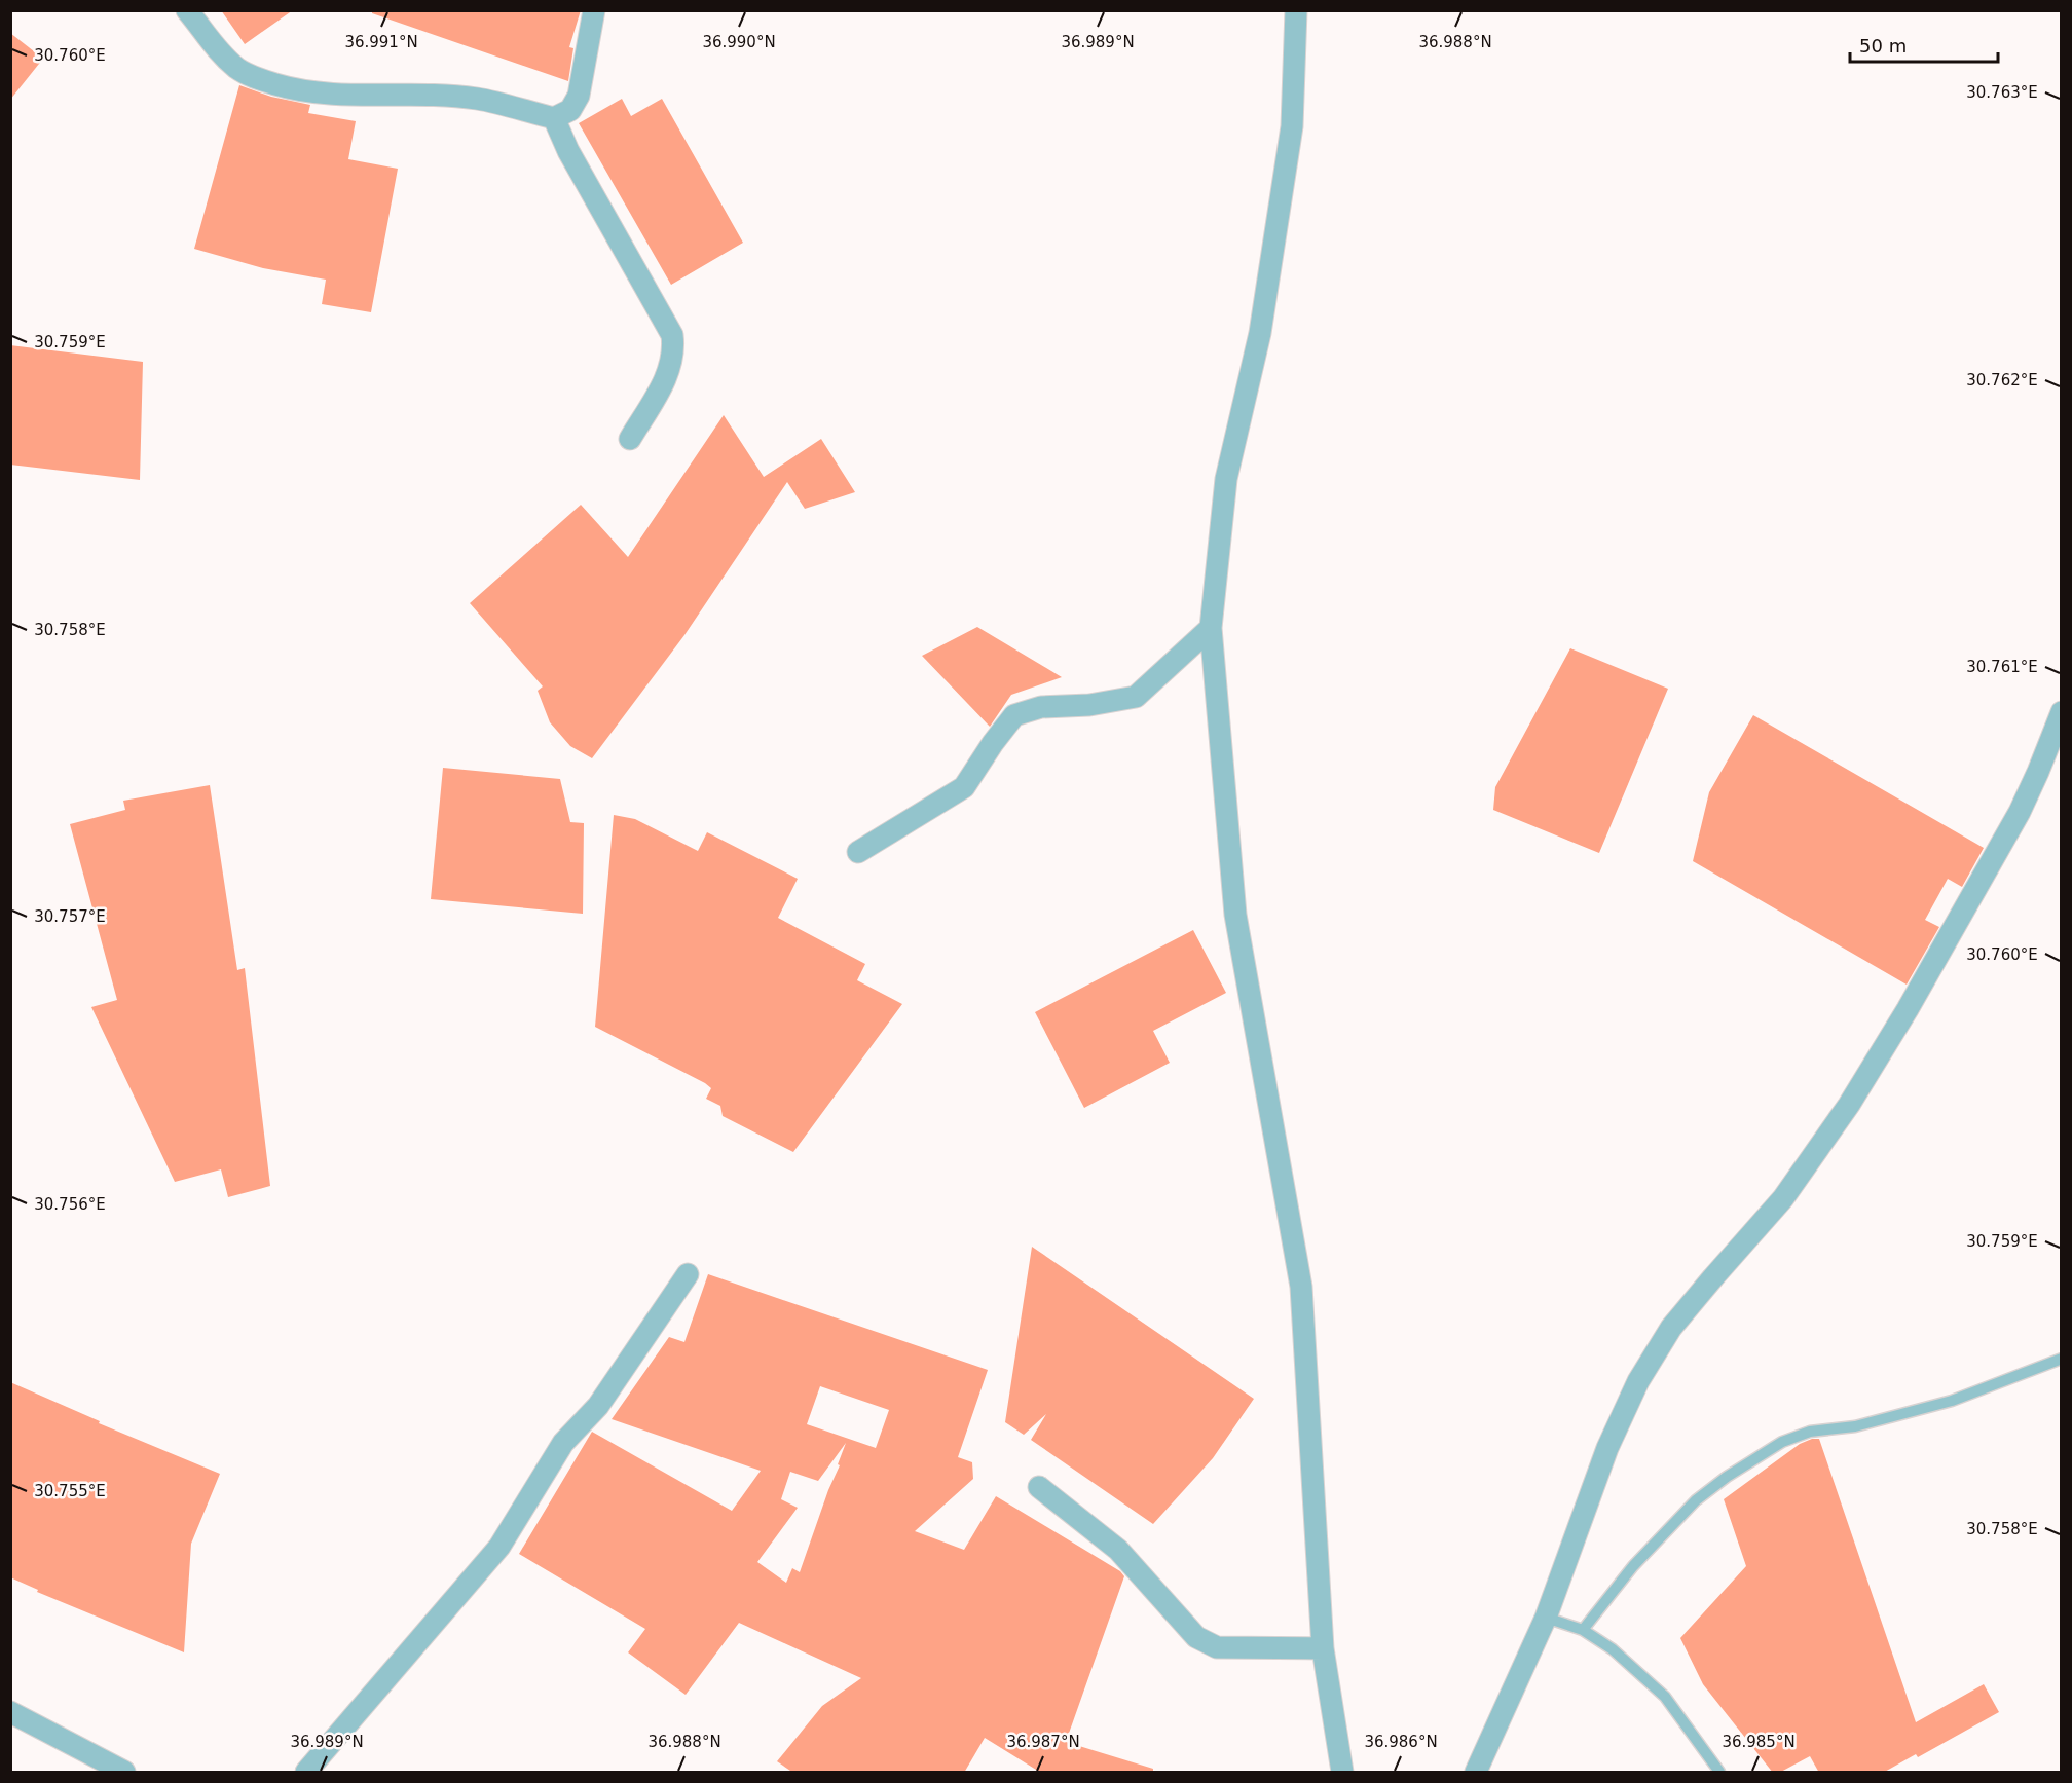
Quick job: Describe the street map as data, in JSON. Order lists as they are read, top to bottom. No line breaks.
{"scale_bar":"50 m","coordinates":["36.991°N","36.989°N","36.988°N","36.990°N","30.760°E","30.763°E","30.759°E","30.762°E","30.758°E","30.761°E","30.757°E","30.756°E","30.755°E","36.987°N","36.986°N","36.985°N"]}
